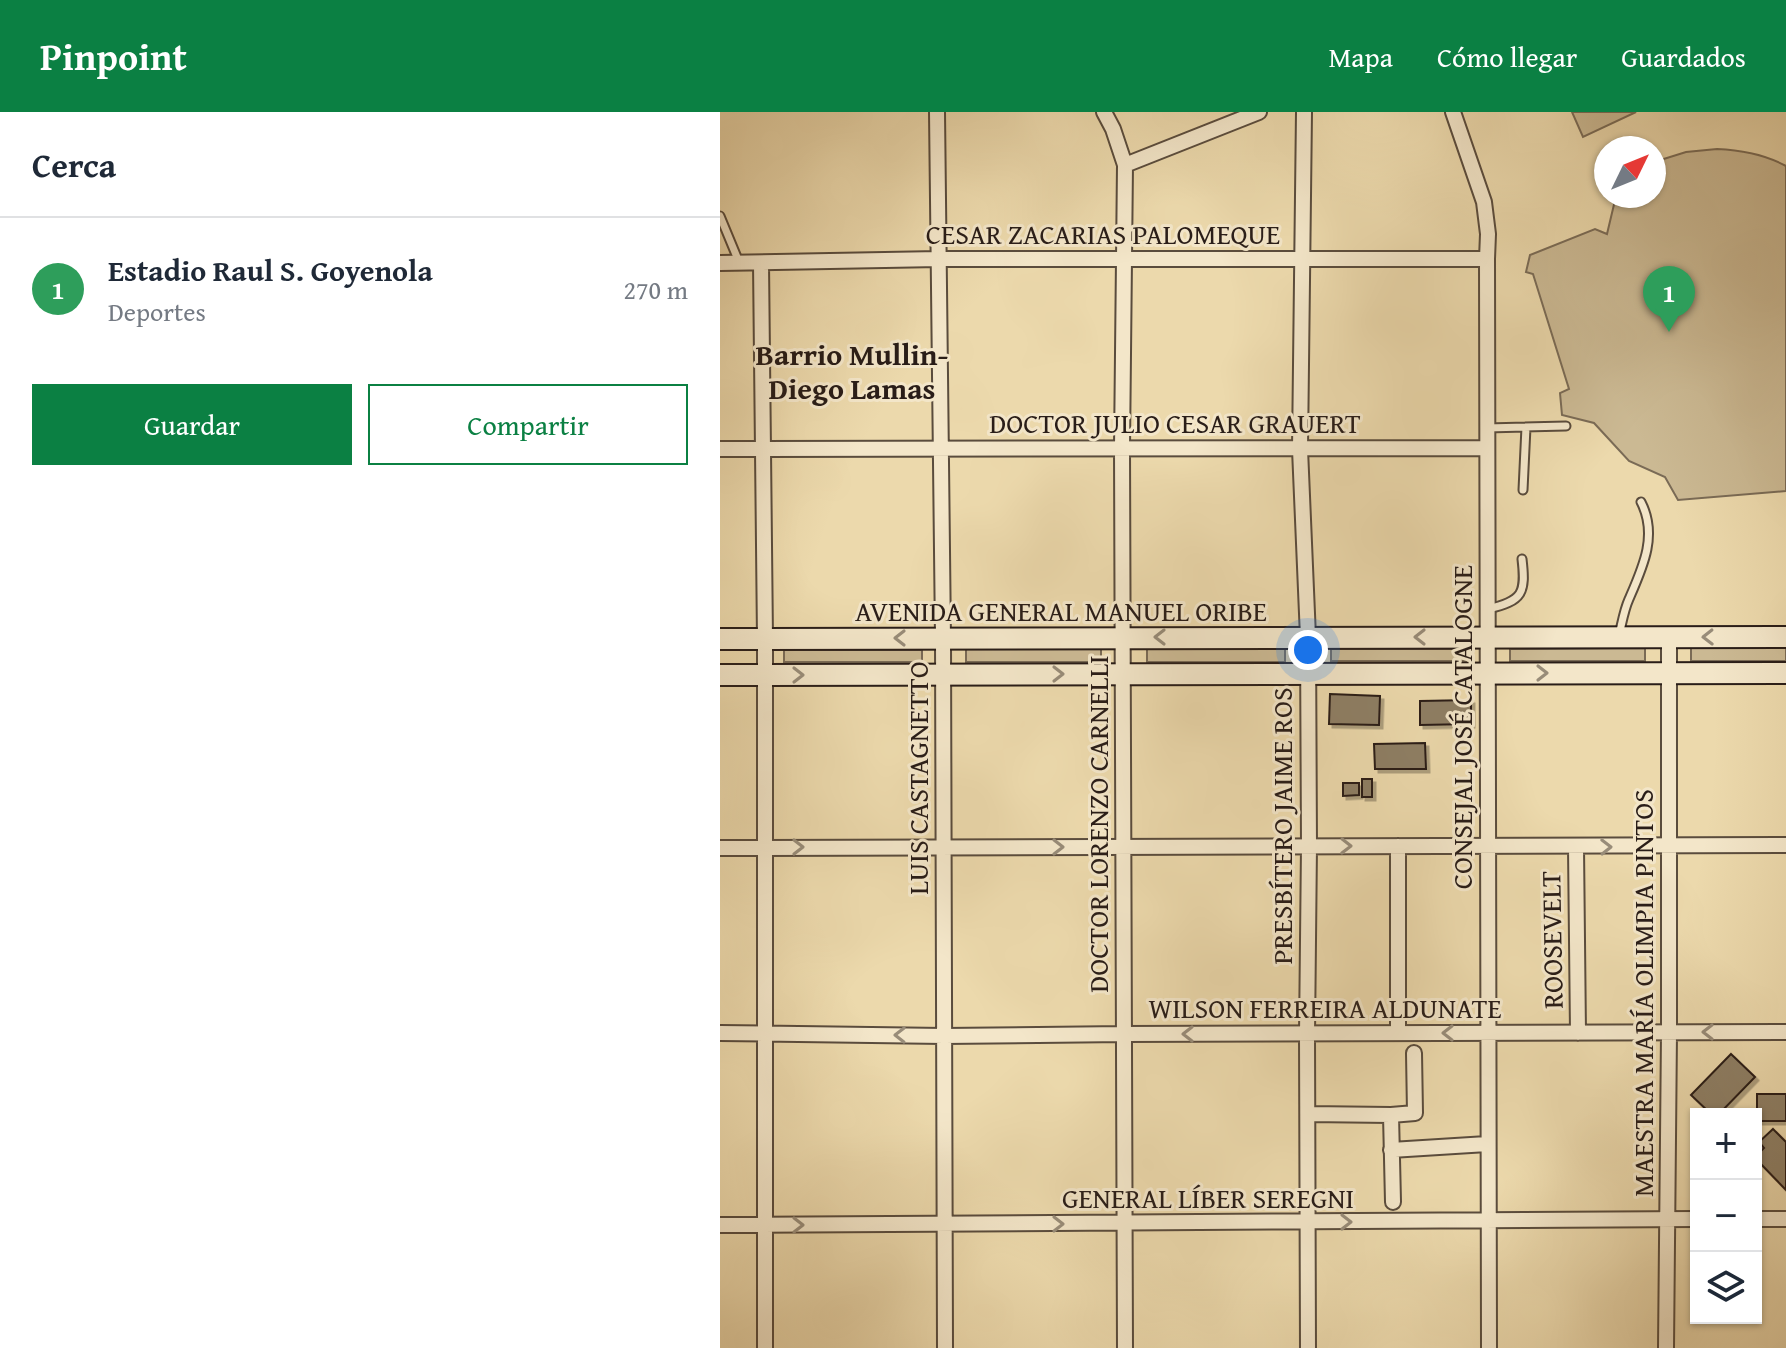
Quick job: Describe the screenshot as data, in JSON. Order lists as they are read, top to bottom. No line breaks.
{"streets":{"main road":["AVENIDA GENERAL MANUEL ORIBE"],"street":["CESAR ZACARIAS PALOMEQUE","DOCTOR JULIO CESAR GRAUERT","CONSEJAL JOSÉ CATALOGNE","LUIS CASTAGNETTO","DOCTOR LORENZO CARNELLI","PRESBÍTERO JAIME ROS","ROOSEVELT","MAESTRA MARÍA OLIMPIA PINTOS","WILSON FERREIRA ALDUNATE","GENERAL LÍBER SEREGNI"]},"crossings":[["CESAR ZACARIAS PALOMEQUE","CONSEJAL JOSÉ CATALOGNE"],["CESAR ZACARIAS PALOMEQUE","LUIS CASTAGNETTO"],["CESAR ZACARIAS PALOMEQUE","DOCTOR LORENZO CARNELLI"],["CESAR ZACARIAS PALOMEQUE","PRESBÍTERO JAIME ROS"],["DOCTOR JULIO CESAR GRAUERT","CONSEJAL JOSÉ CATALOGNE"],["DOCTOR JULIO CESAR GRAUERT","LUIS CASTAGNETTO"],["DOCTOR JULIO CESAR GRAUERT","DOCTOR LORENZO CARNELLI"],["DOCTOR JULIO CESAR GRAUERT","PRESBÍTERO JAIME ROS"],["AVENIDA GENERAL MANUEL ORIBE","CONSEJAL JOSÉ CATALOGNE"],["AVENIDA GENERAL MANUEL ORIBE","LUIS CASTAGNETTO"],["AVENIDA GENERAL MANUEL ORIBE","DOCTOR LORENZO CARNELLI"],["AVENIDA GENERAL MANUEL ORIBE","PRESBÍTERO JAIME ROS"],["AVENIDA GENERAL MANUEL ORIBE","MAESTRA MARÍA OLIMPIA PINTOS"],["CONSEJAL JOSÉ CATALOGNE","WILSON FERREIRA ALDUNATE"],["CONSEJAL JOSÉ CATALOGNE","GENERAL LÍBER SEREGNI"],["LUIS CASTAGNETTO","WILSON FERREIRA ALDUNATE"],["LUIS CASTAGNETTO","GENERAL LÍBER SEREGNI"],["DOCTOR LORENZO CARNELLI","WILSON FERREIRA ALDUNATE"],["DOCTOR LORENZO CARNELLI","GENERAL LÍBER SEREGNI"],["PRESBÍTERO JAIME ROS","WILSON FERREIRA ALDUNATE"],["PRESBÍTERO JAIME ROS","GENERAL LÍBER SEREGNI"],["ROOSEVELT","WILSON FERREIRA ALDUNATE"],["MAESTRA MARÍA OLIMPIA PINTOS","WILSON FERREIRA ALDUNATE"],["MAESTRA MARÍA OLIMPIA PINTOS","GENERAL LÍBER SEREGNI"]],"one_way":["WILSON FERREIRA ALDUNATE"],"districts":["Barrio Mullin- Diego Lamas"],"north":"top right","page":{"header":"Pinpoint","nav":["Mapa","Cómo llegar","Guardados"],"heading":"Cerca","list":[{"mark":"1","name":"Estadio Raul S. Goyenola","note":"Deportes","value":"270 m"}],"pins":"1","buttons":["Guardar","Compartir"],"map_buttons":["+","−"]}}
